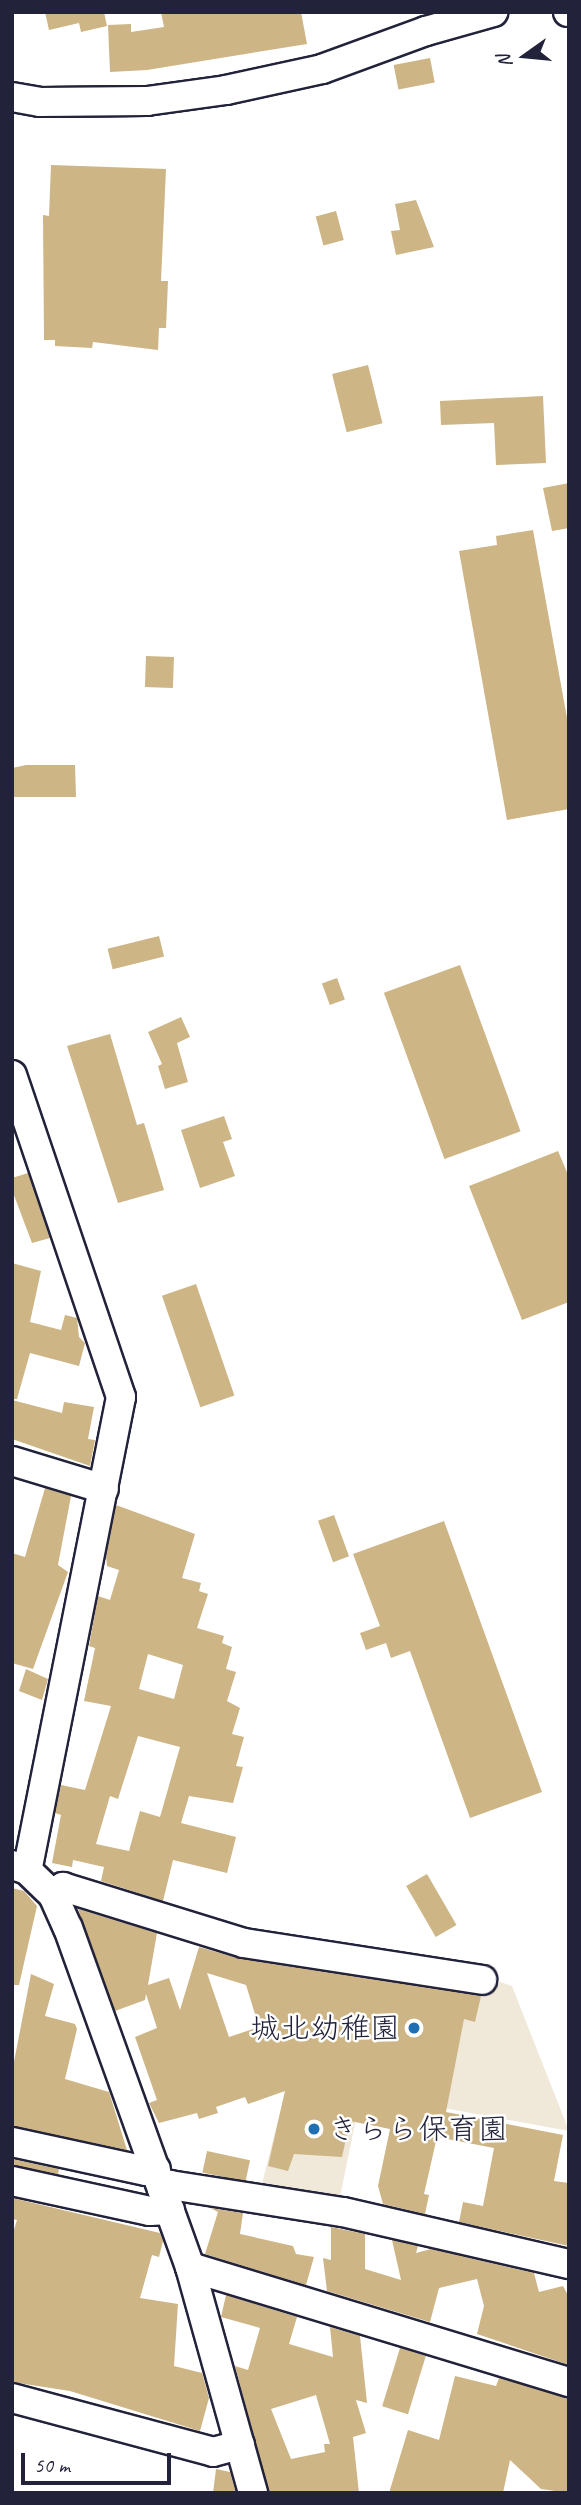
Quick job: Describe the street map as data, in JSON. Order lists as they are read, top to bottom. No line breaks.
{"places":["城北幼稚園","きらら保育園"],"scale_bar":"50 m","north":"left"}
